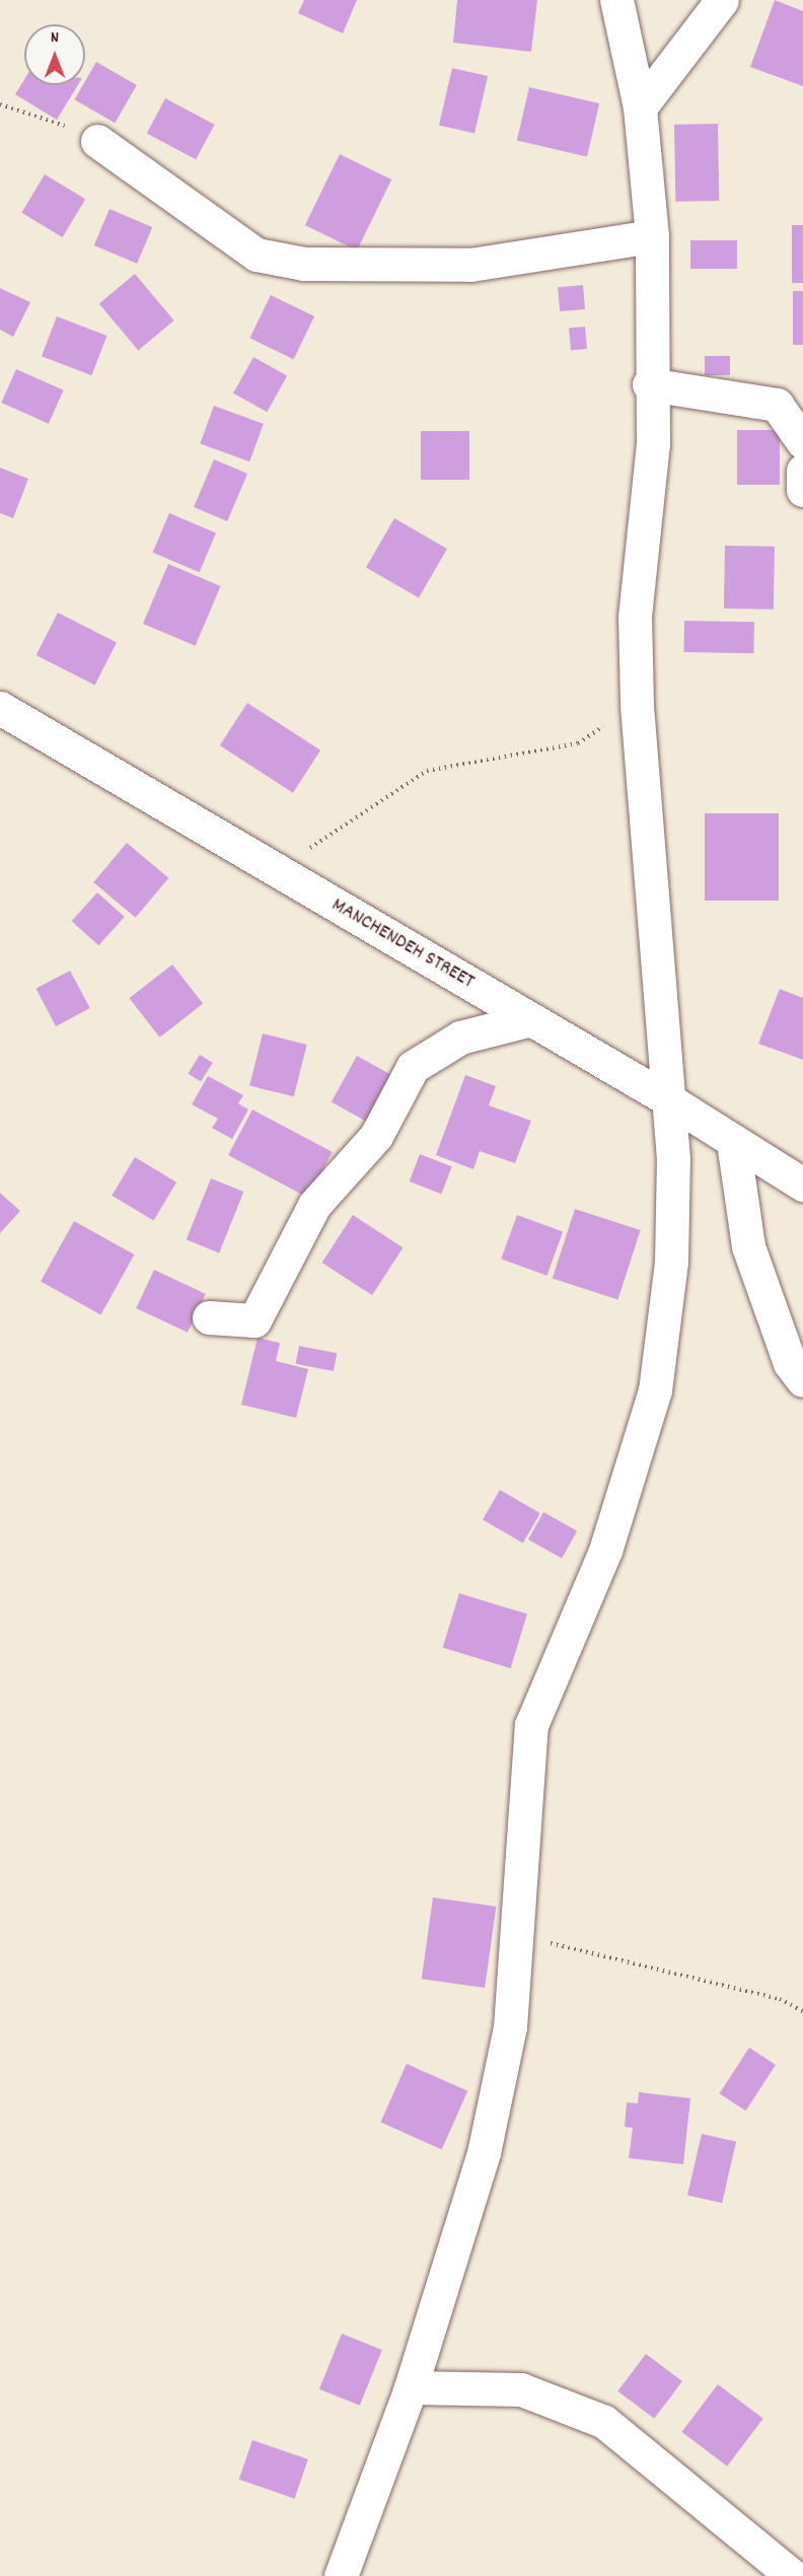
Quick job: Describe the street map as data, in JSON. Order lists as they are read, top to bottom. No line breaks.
{"streets":{"street":["MANCHENDEH STREET"]},"north":"top"}
